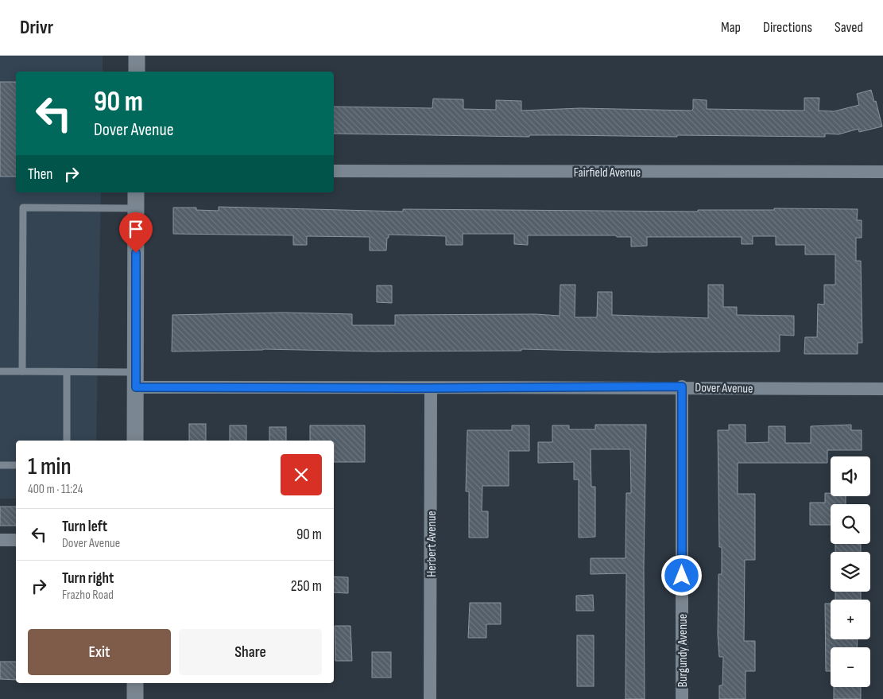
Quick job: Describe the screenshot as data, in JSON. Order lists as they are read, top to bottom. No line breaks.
{"streets":{"street":["Fairfield Avenue","Dover Avenue","Herbert Avenue","Burgundy Avenue"]},"crossings":[["Dover Avenue","Herbert Avenue"],["Dover Avenue","Burgundy Avenue"]],"page":{"header":"Drivr","nav":["Map","Directions","Saved"],"turn":["90 m","Dover Avenue"],"then":"Then","heading":["1 min","400 m · 11:24"],"map_buttons":["+","−"],"list":[{"name":"Turn left","note":"Dover Avenue","value":"90 m"},{"name":"Turn right","note":"Frazho Road","value":"250 m"}],"buttons":["Exit","Share"]}}
